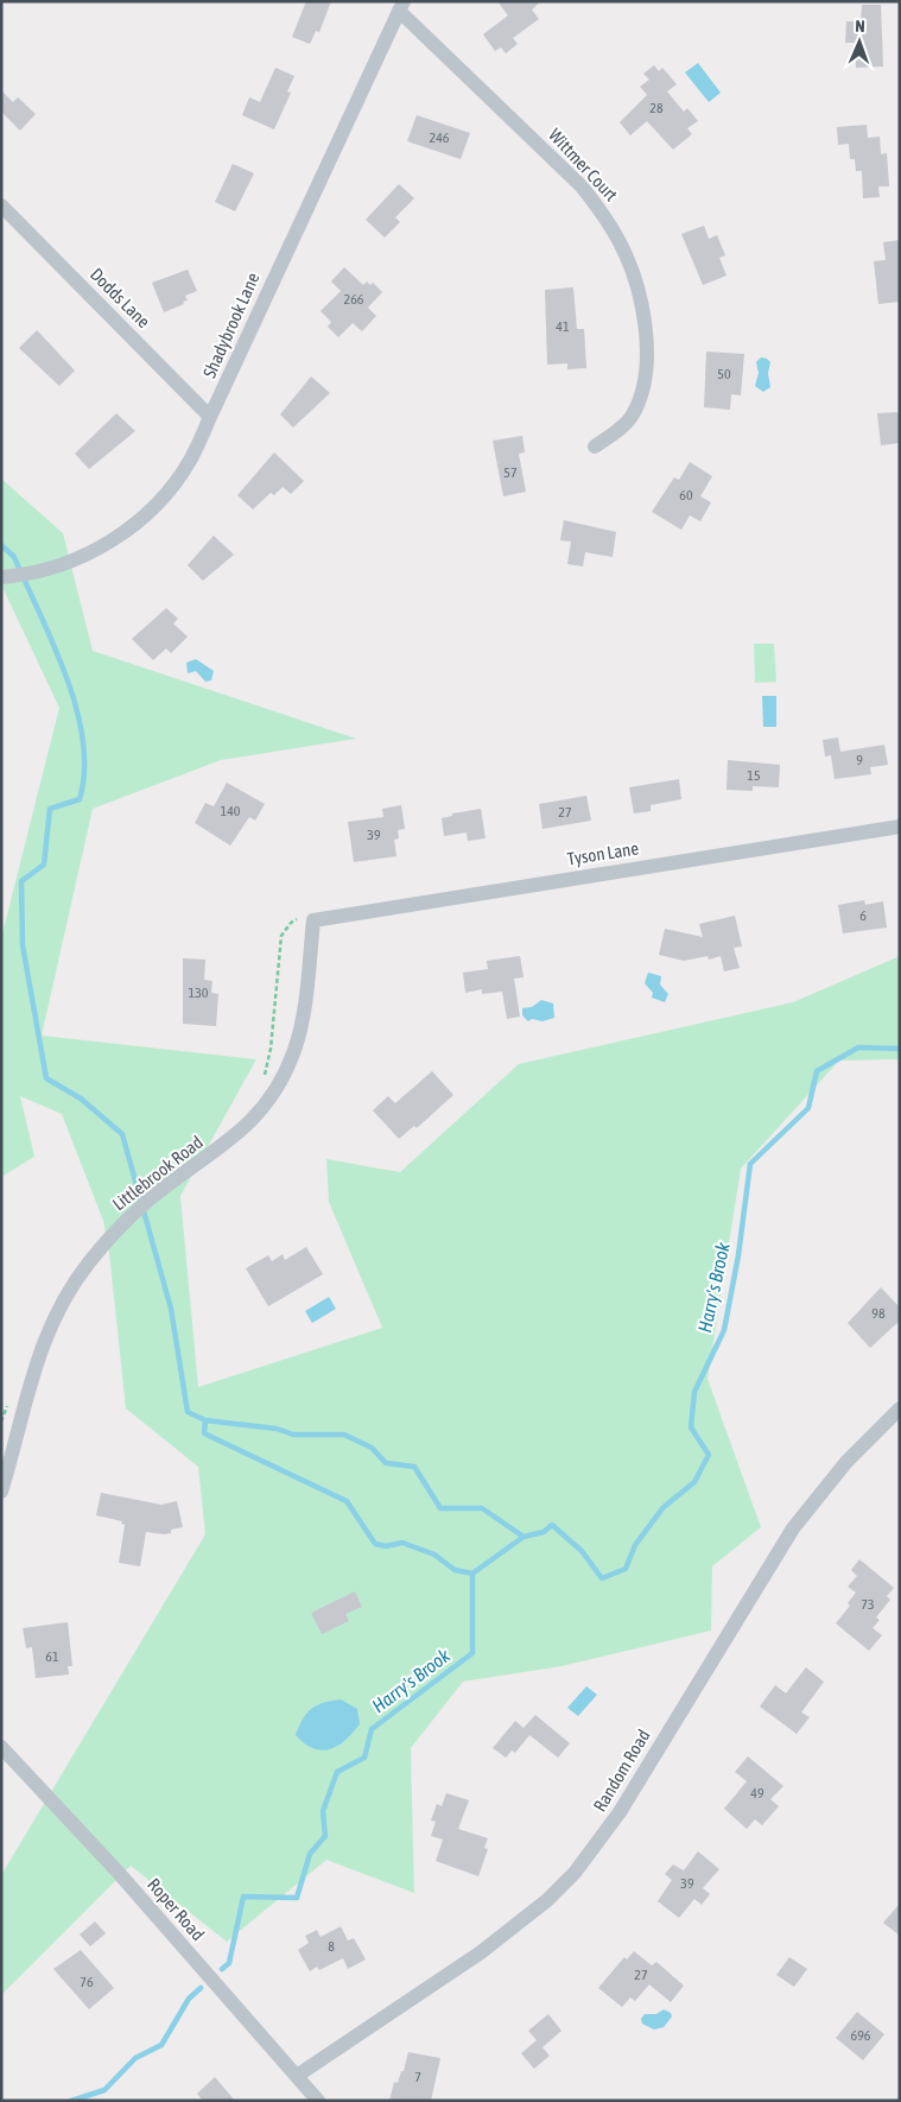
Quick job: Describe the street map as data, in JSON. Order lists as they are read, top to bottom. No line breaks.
{"streets":{"street":["Wittmer Court","Dodds Lane","Shadybrook Lane","Tyson Lane","Littlebrook Road","Random Road","Roper Road"]},"crossings":[["Wittmer Court","Shadybrook Lane"],["Dodds Lane","Shadybrook Lane"],["Tyson Lane","Littlebrook Road"],["Random Road","Roper Road"]],"water":["Harry's Brook"],"house_numbers":["28","246","266","41","50","57","60","9","15","140","27","39","6","130","98","73","61","49","39","8","27","76","696","7"],"north":"top"}
